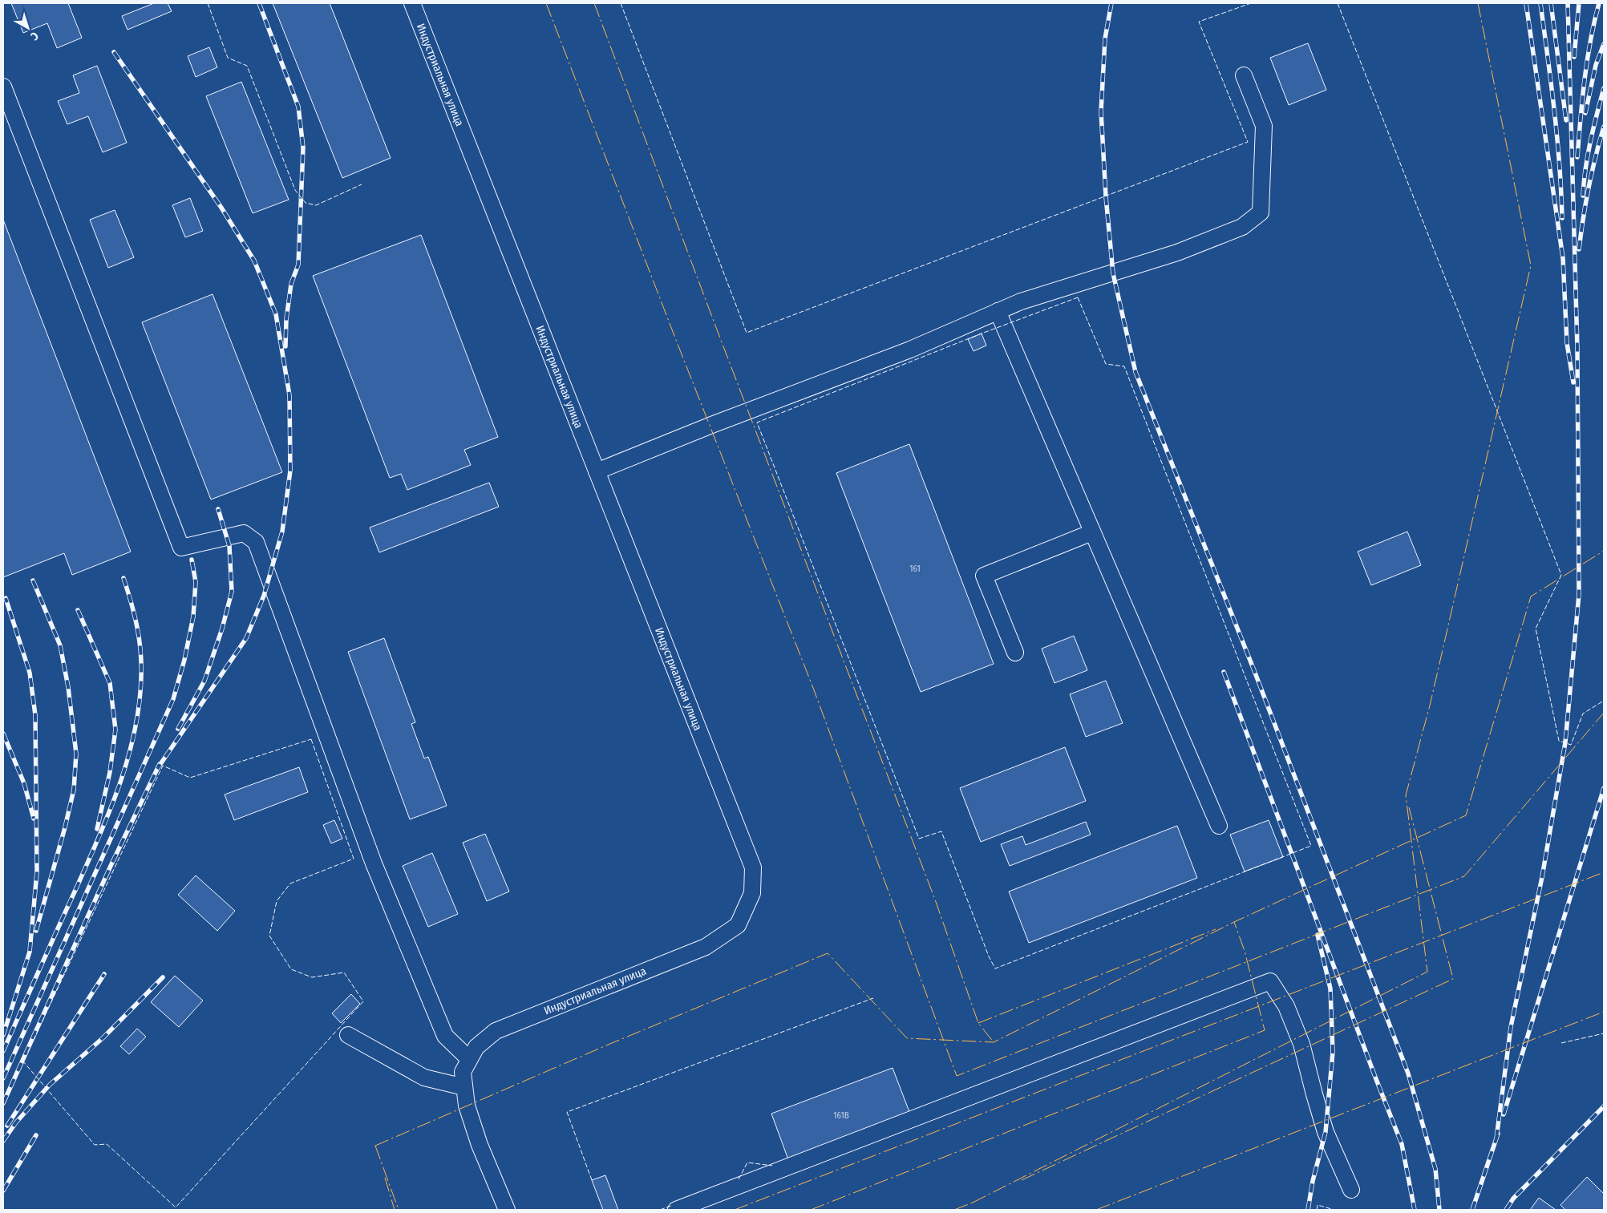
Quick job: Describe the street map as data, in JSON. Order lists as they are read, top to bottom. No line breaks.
{"streets":{"street":["Индустриальная улица"]},"house_numbers":["161","161В"],"north":"bottom right"}
